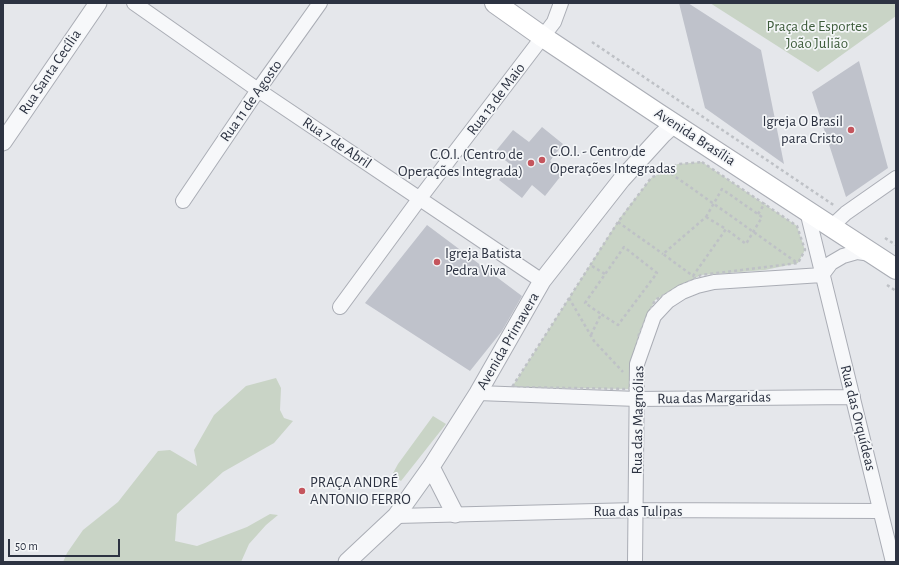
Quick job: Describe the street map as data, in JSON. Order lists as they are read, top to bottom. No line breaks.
{"streets":{"main road":["Avenida Brasília"],"street":["Rua Santa Cecília","Rua 13 de Maio","Rua 11 de Agosto","Rua 7 de Abril","Avenida Primavera","Rua das Margaridas","Rua das Orquídeas","Rua das Magnólias","Rua das Tulipas"]},"crossings":[["Rua 13 de Maio","Avenida Brasília"],["Rua 13 de Maio","Rua 7 de Abril"],["Rua 11 de Agosto","Rua 7 de Abril"],["Avenida Brasília","Avenida Primavera"],["Avenida Brasília","Rua das Orquídeas"],["Rua 7 de Abril","Avenida Primavera"],["Avenida Primavera","Rua das Margaridas"],["Avenida Primavera","Rua das Tulipas"],["Rua das Margaridas","Rua das Orquídeas"],["Rua das Margaridas","Rua das Magnólias"],["Rua das Orquídeas","Rua das Magnólias"],["Rua das Orquídeas","Rua das Tulipas"],["Rua das Magnólias","Rua das Tulipas"]],"parks":["Praça de Esportes João Julião"],"places":["Igreja O Brasil para Cristo","C.O.I. - Centro de Operações Integradas","C.O.I. (Centro de Operações Integrada)","Igreja Batista Pedra Viva","PRAÇA ANDRÉ ANTONIO FERRO"],"scale_bar":"50 m"}
